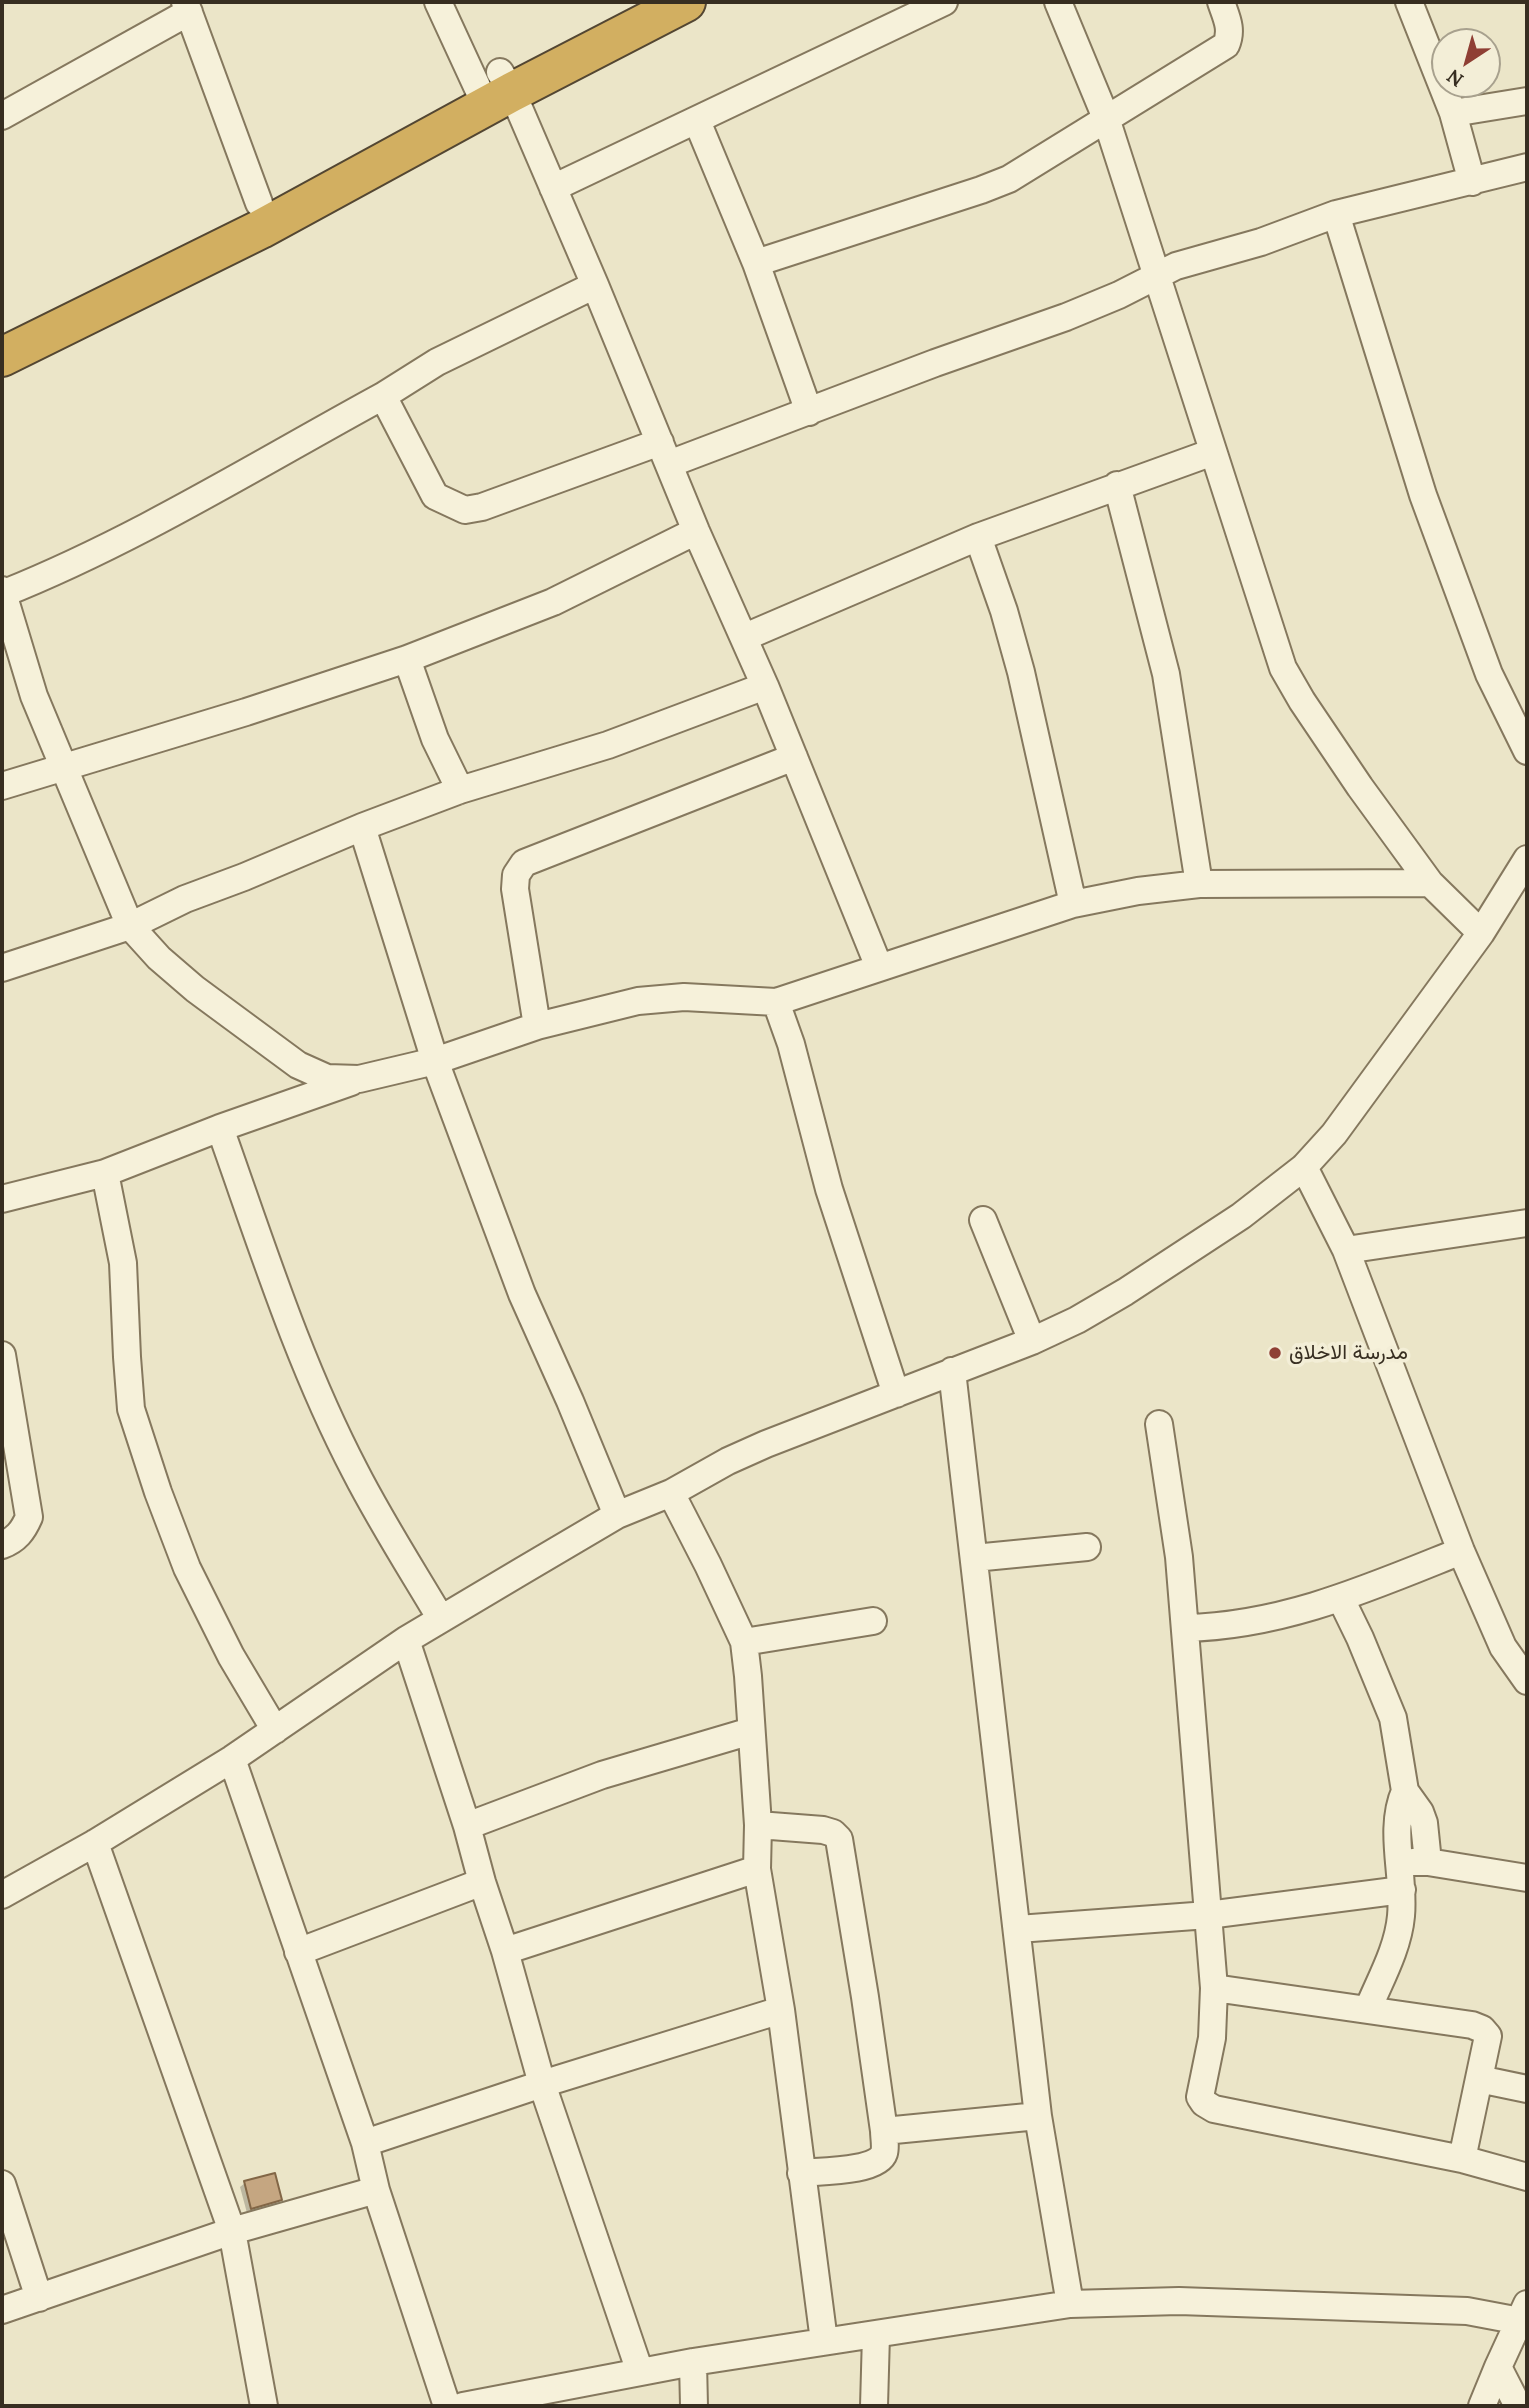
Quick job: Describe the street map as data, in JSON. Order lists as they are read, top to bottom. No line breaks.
{"places":["مدرسة الاخلاق"],"north":"bottom left"}
